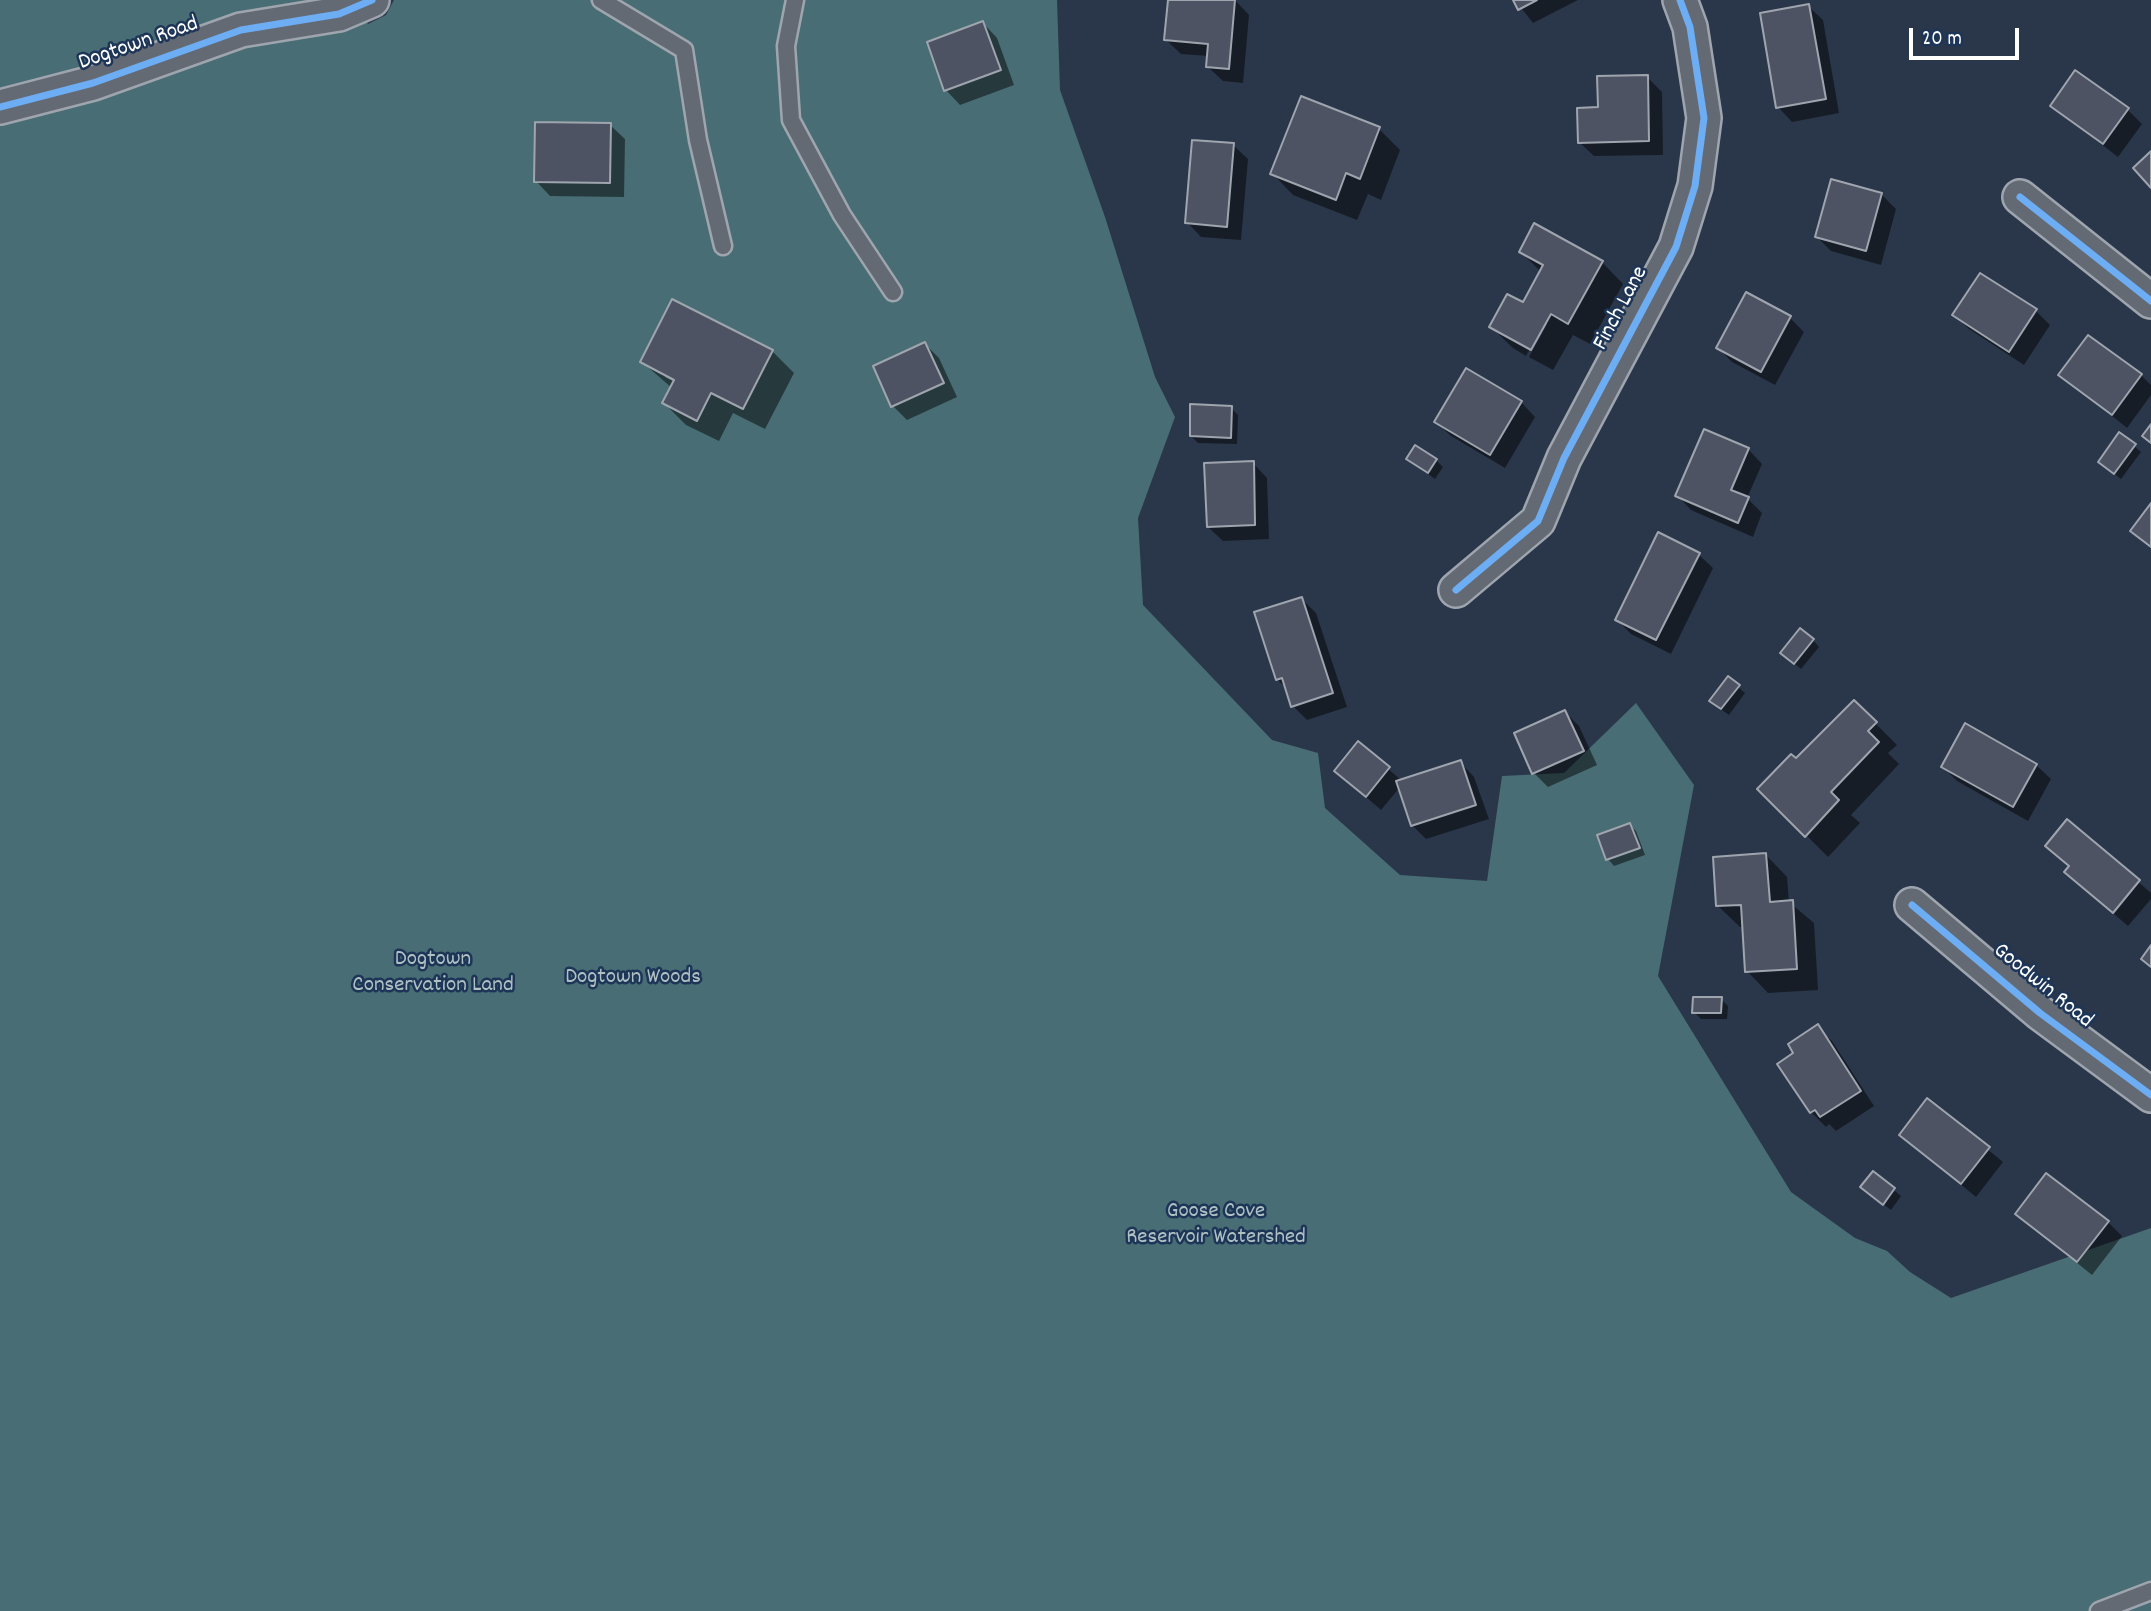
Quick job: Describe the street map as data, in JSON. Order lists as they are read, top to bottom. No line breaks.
{"streets":{"street":["Dogtown Road","Finch Lane","Goodwin Road"]},"parks":["Dogtown Conservation Land","Dogtown Woods","Goose Cove Reservoir Watershed"],"scale_bar":"20 m"}
